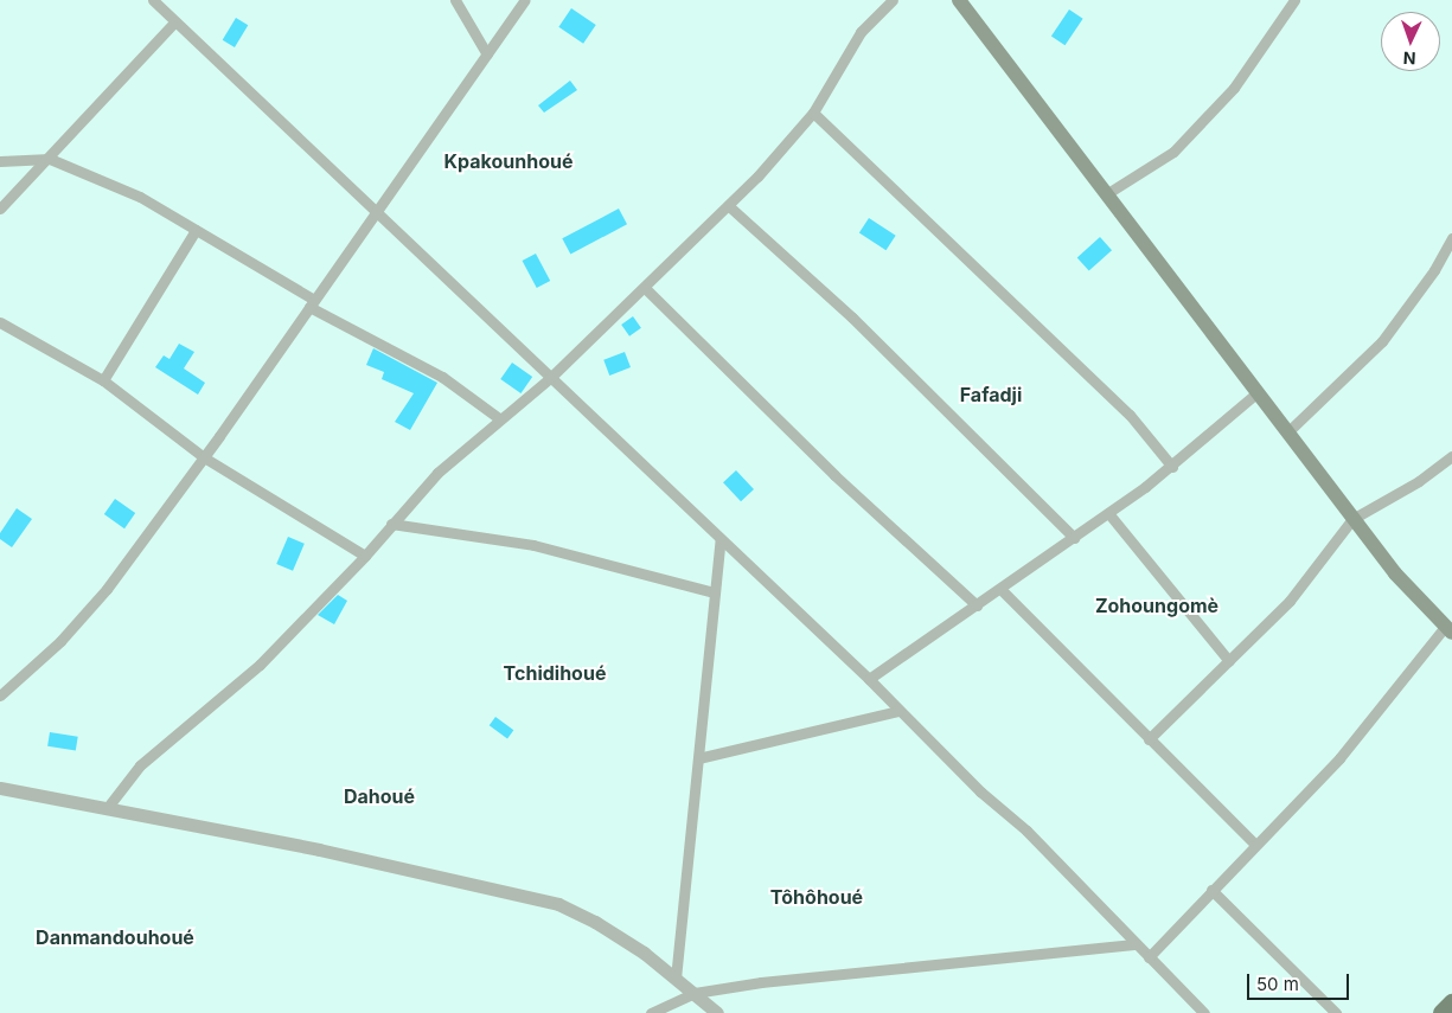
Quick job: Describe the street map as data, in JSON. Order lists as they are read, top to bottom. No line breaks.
{"districts":["Kpakounhoué","Fafadji","Zohoungomè","Tchidihoué","Dahoué","Tôhôhoué","Danmandouhoué"],"scale_bar":"50 m","north":"bottom"}
